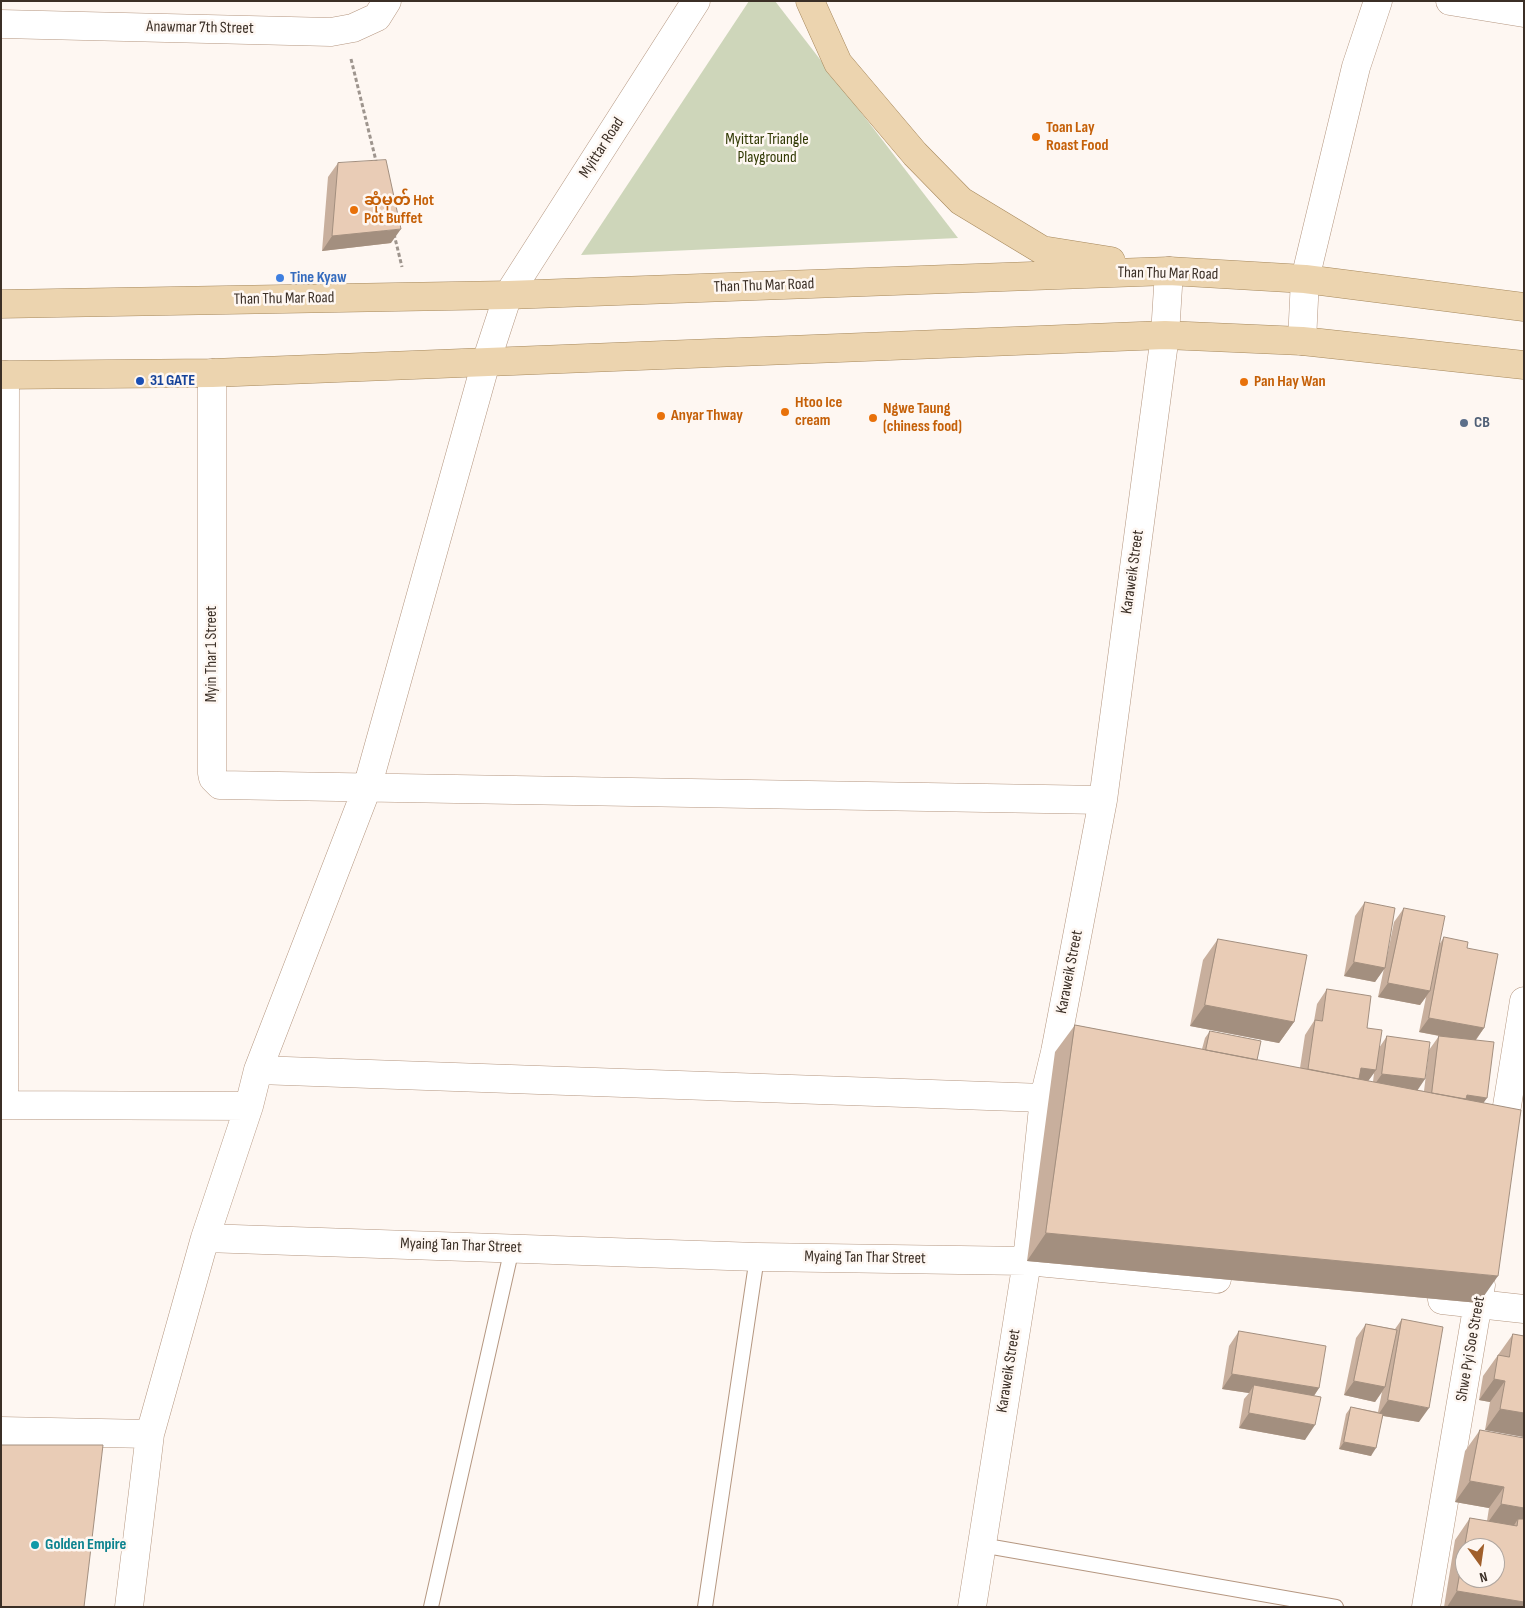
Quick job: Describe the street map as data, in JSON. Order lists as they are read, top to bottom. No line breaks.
{"streets":{"main road":["Than Thu Mar Road"],"street":["Anawmar 7th Street","Myittar Road","Karaweik Street","Myin Thar 1 Street","Myaing Tan Thar Street","Shwe Pyi Soe Street"]},"crossings":[["Myittar Road","Than Thu Mar Road"],["Myittar Road","Myin Thar 1 Street"],["Myittar Road","Myaing Tan Thar Street"],["Than Thu Mar Road","Karaweik Street"],["Karaweik Street","Myin Thar 1 Street"],["Karaweik Street","Myaing Tan Thar Street"]],"parks":["Myittar Triangle Playground"],"places":["Toan Lay Roast Food","ဆုံမှတ် Hot Pot Buffet","Tine Kyaw","31 GATE","Pan Hay Wan","Htoo Ice cream","Anyar Thway","Ngwe Taung (chiness food)","CB","Golden Empire"],"north":"bottom"}
